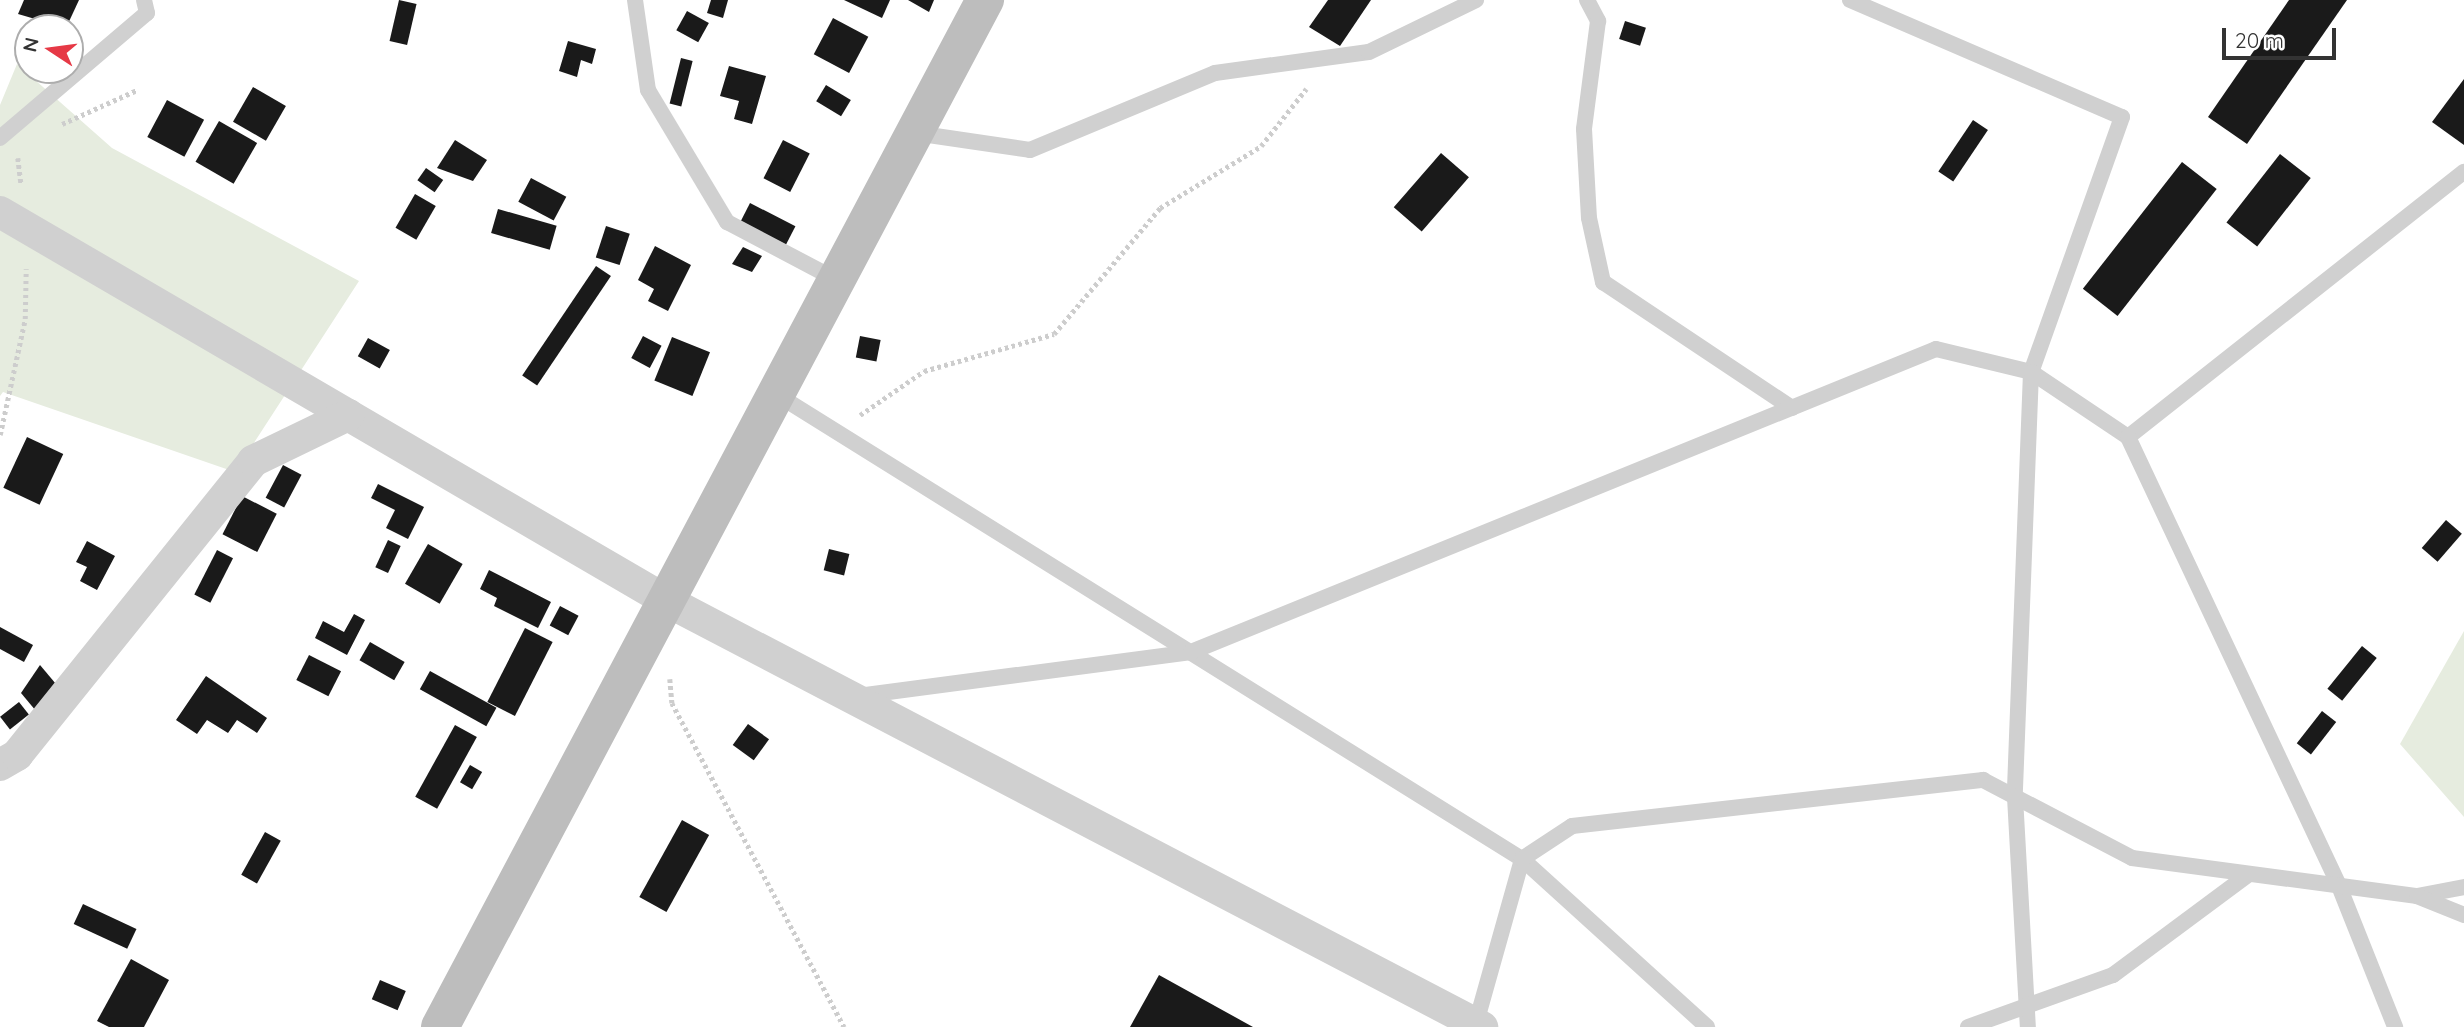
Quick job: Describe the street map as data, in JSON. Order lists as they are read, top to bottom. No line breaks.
{"scale_bar":"20 m","north":"left"}
